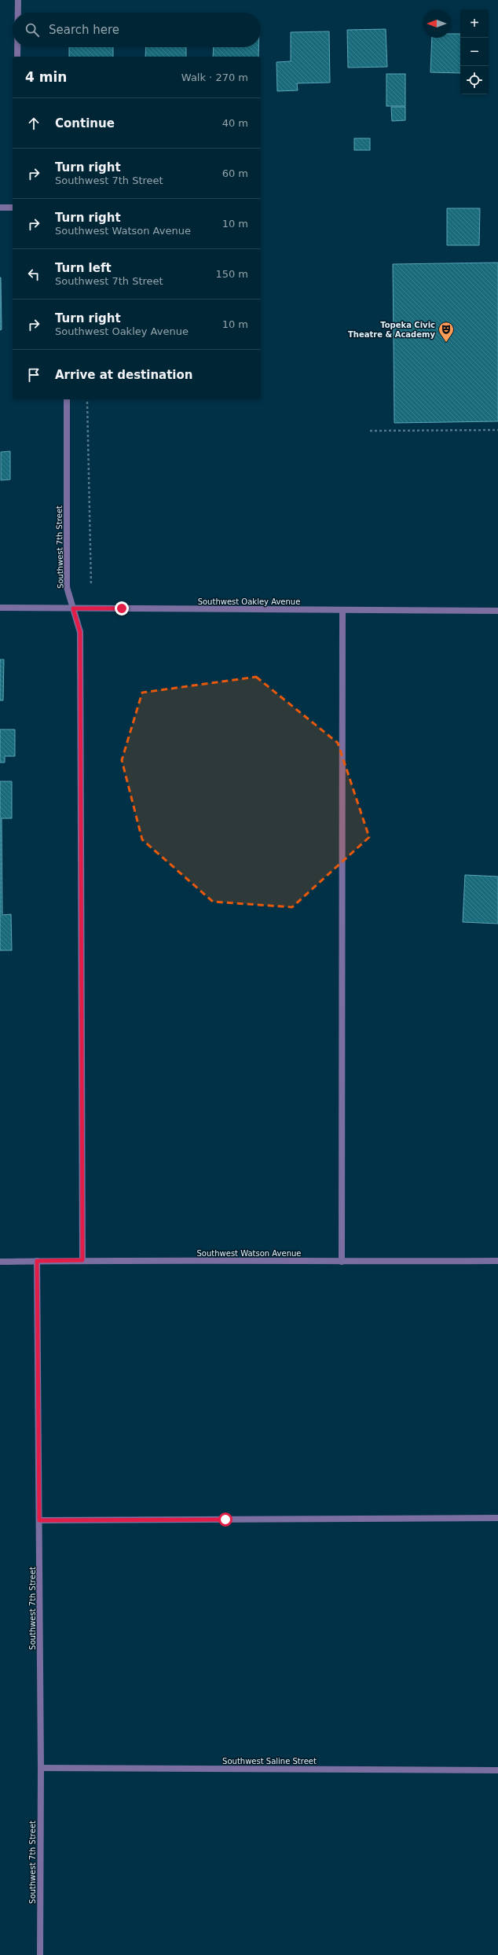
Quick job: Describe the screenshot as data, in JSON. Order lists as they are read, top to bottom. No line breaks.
{"streets":{"street":["Southwest 7th Street","Southwest Oakley Avenue","Southwest Watson Avenue","Southwest Saline Street"]},"crossings":[["Southwest 7th Street","Southwest Oakley Avenue"],["Southwest 7th Street","Southwest Watson Avenue"],["Southwest 7th Street","Southwest Saline Street"]],"places":{"theatre":["Topeka Civic Theatre & Academy"]},"north":"left","page":{"map_buttons":["+","−"],"search":"Search here","heading":["4 min","Walk · 270 m"],"list":[["Continue","40 m"],["Turn right","Southwest 7th Street","60 m"],["Turn right","Southwest Watson Avenue","10 m"],["Turn left","Southwest 7th Street","150 m"],["Turn right","Southwest Oakley Avenue","10 m"],"Arrive at destination"]}}
